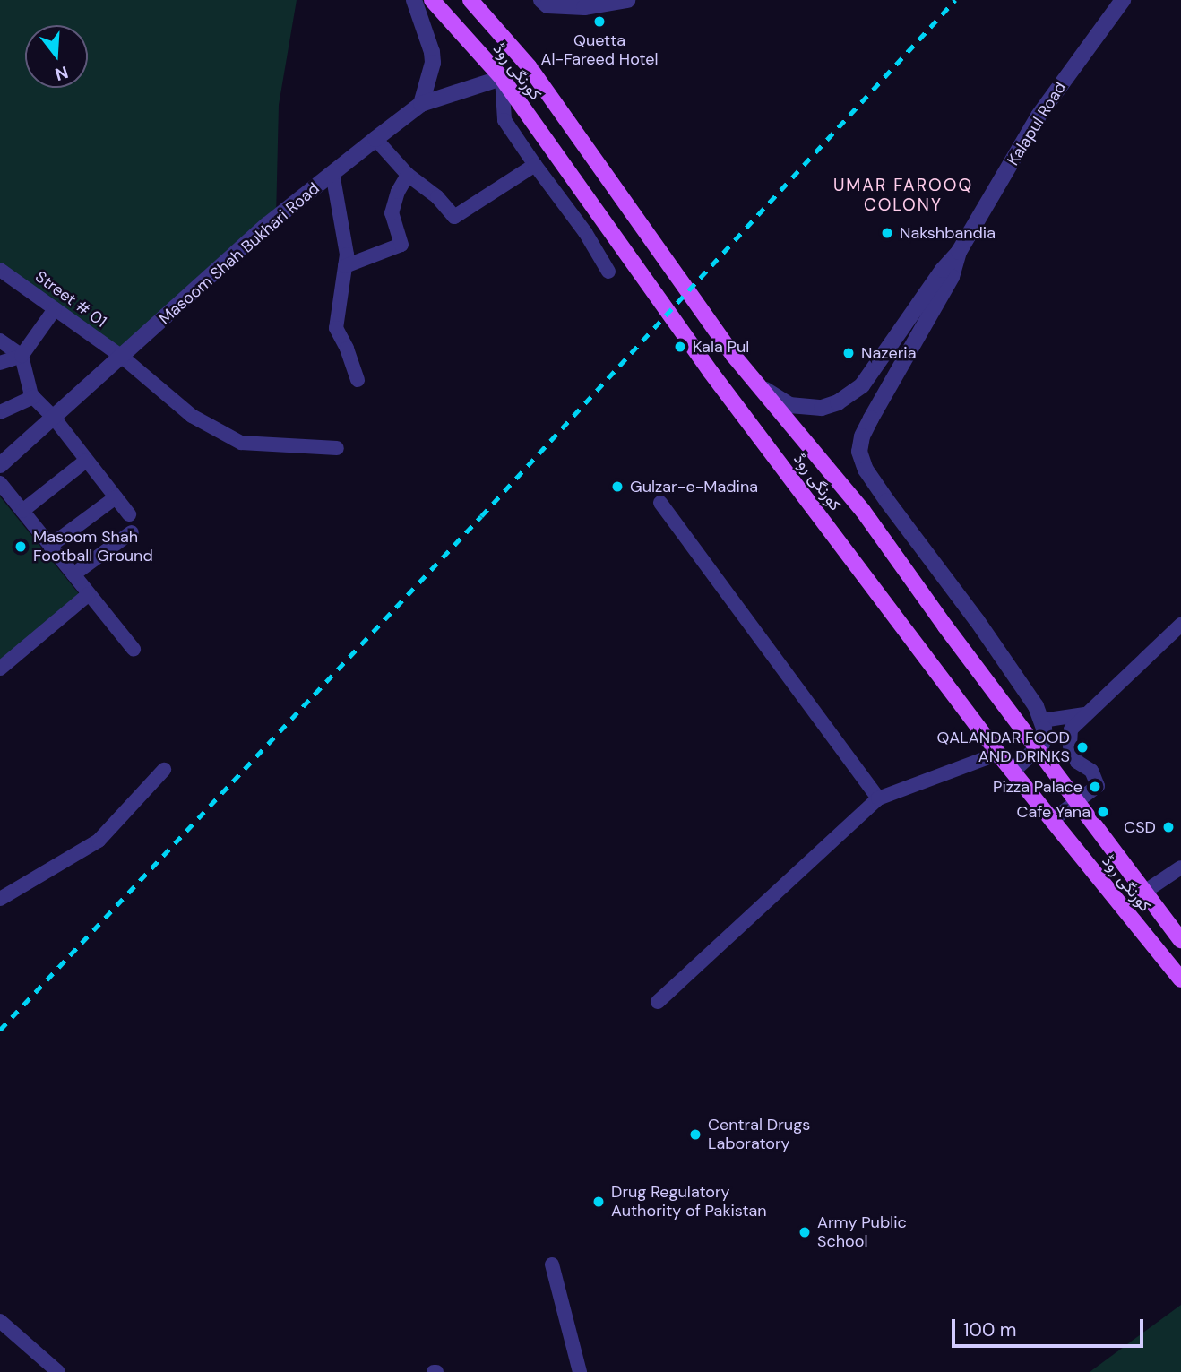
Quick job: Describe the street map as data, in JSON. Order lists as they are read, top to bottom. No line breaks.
{"streets":{"main road":["کورنگی روڈ"],"street":["Kalapul Road","Masoom Shah Bukhari Road","Street # 01"]},"crossings":[["کورنگی روڈ","Masoom Shah Bukhari Road"],["Masoom Shah Bukhari Road","Street # 01"]],"districts":["UMAR FAROOQ COLONY"],"places":["Quetta Al-Fareed Hotel","Nakshbandia","Kala Pul","Nazeria","Gulzar-e-Madina","Masoom Shah Football Ground","QALANDAR FOOD AND DRINKS","Pizza Palace","Cafe Yana","CSD","Central Drugs Laboratory","Drug Regulatory Authority of Pakistan","Army Public School"],"scale_bar":"100 m","north":"bottom"}
